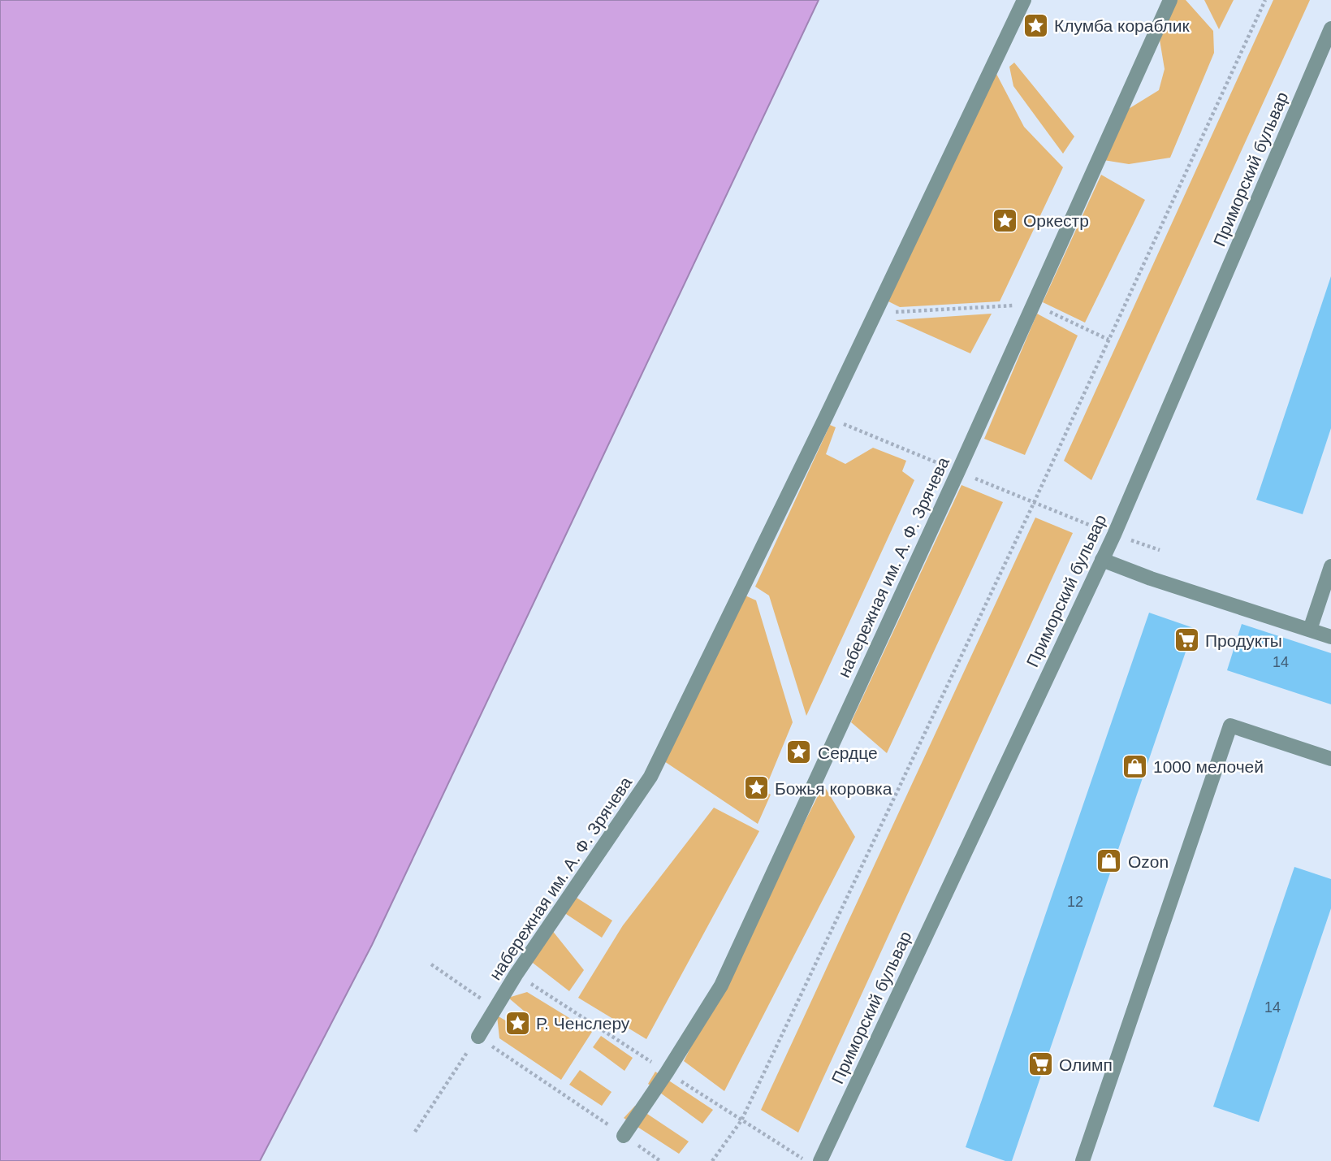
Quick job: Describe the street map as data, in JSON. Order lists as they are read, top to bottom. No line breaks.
{"streets":{"street":["Приморский бульвар","набережная им. А. Ф. Зрячева"]},"places":{"place":["Клумба кораблик","Оркестр","Сердце","Божья коровка","Р. Ченслеру"],"supermarket":["Продукты","Олимп"],"shop":["1000 мелочей","Ozon"]},"house_numbers":["14","12","14"]}
